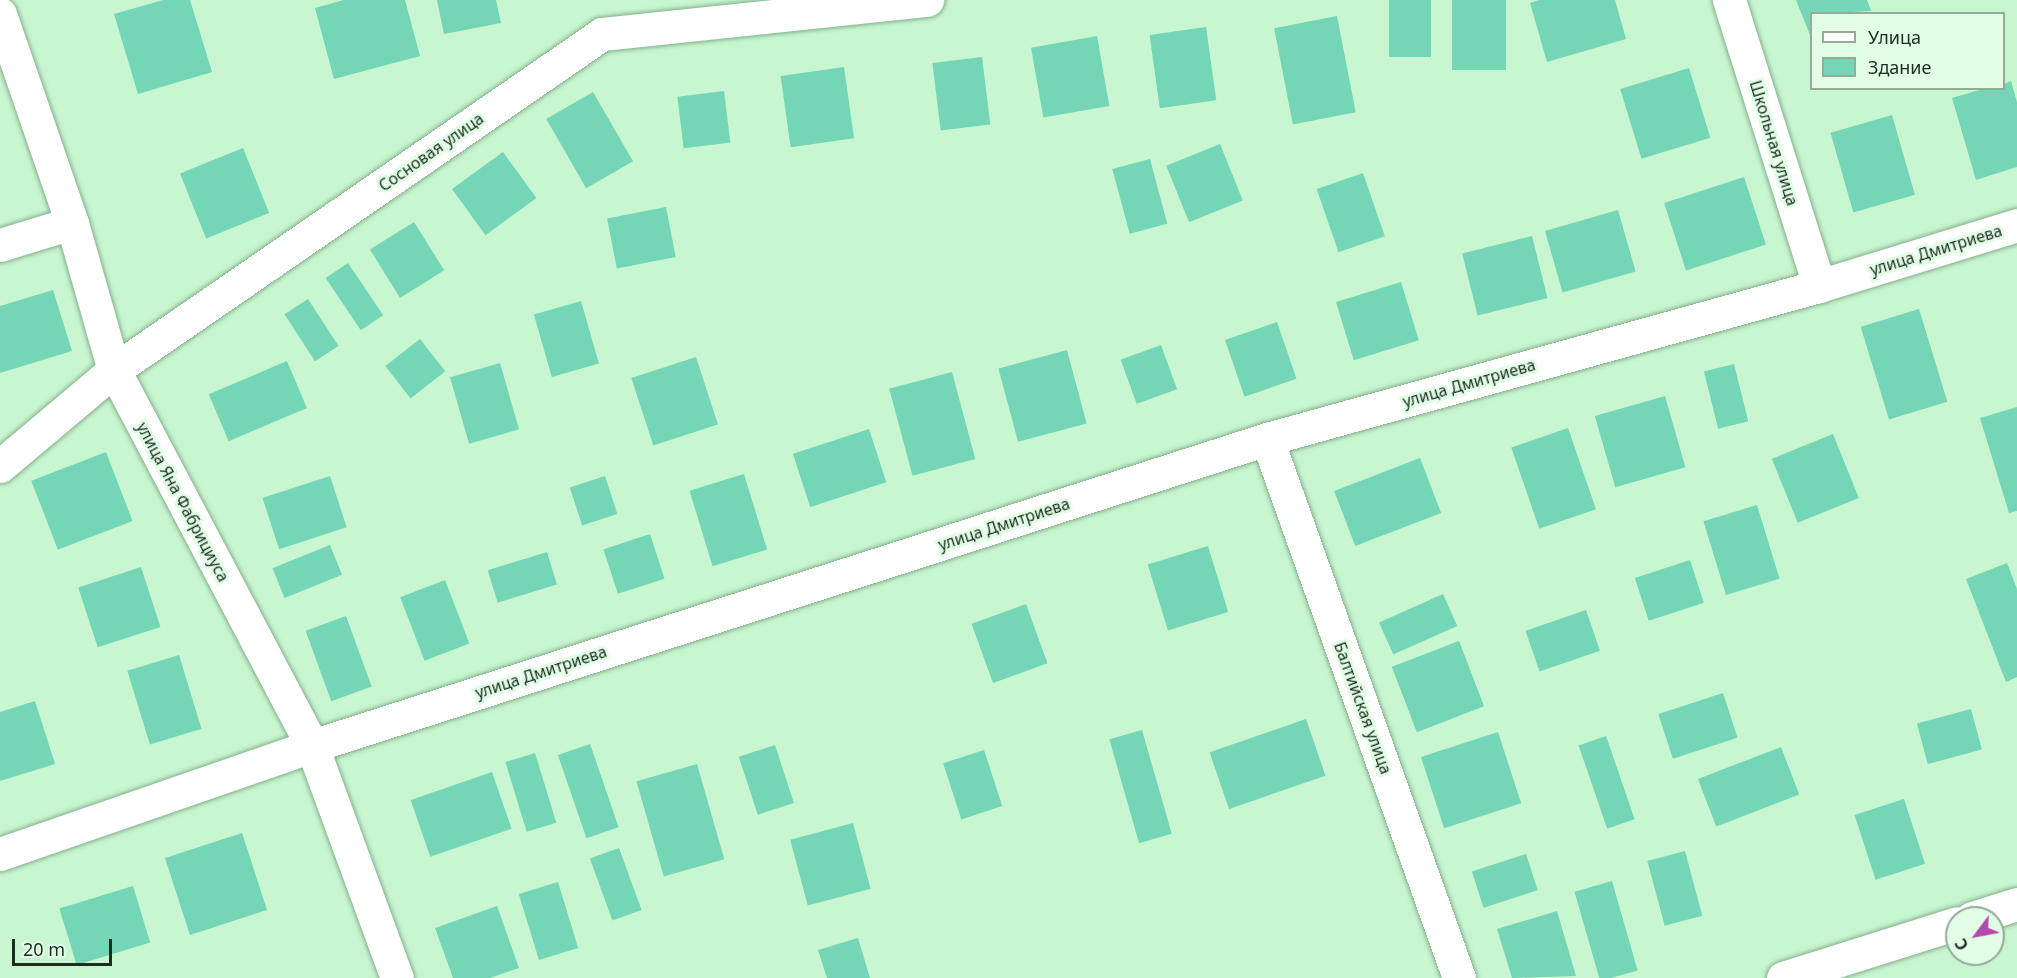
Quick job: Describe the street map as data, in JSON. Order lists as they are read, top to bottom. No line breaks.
{"streets":{"street":["Школьная улица","Сосновая улица","улица Дмитриева","улица Яна Фабрициуса","Балтийская улица"]},"crossings":[["Школьная улица","улица Дмитриева"],["Сосновая улица","улица Яна Фабрициуса"],["улица Дмитриева","улица Яна Фабрициуса"],["улица Дмитриева","Балтийская улица"]],"legend":["Улица","Здание"],"scale_bar":"20 m","north":"bottom left"}
